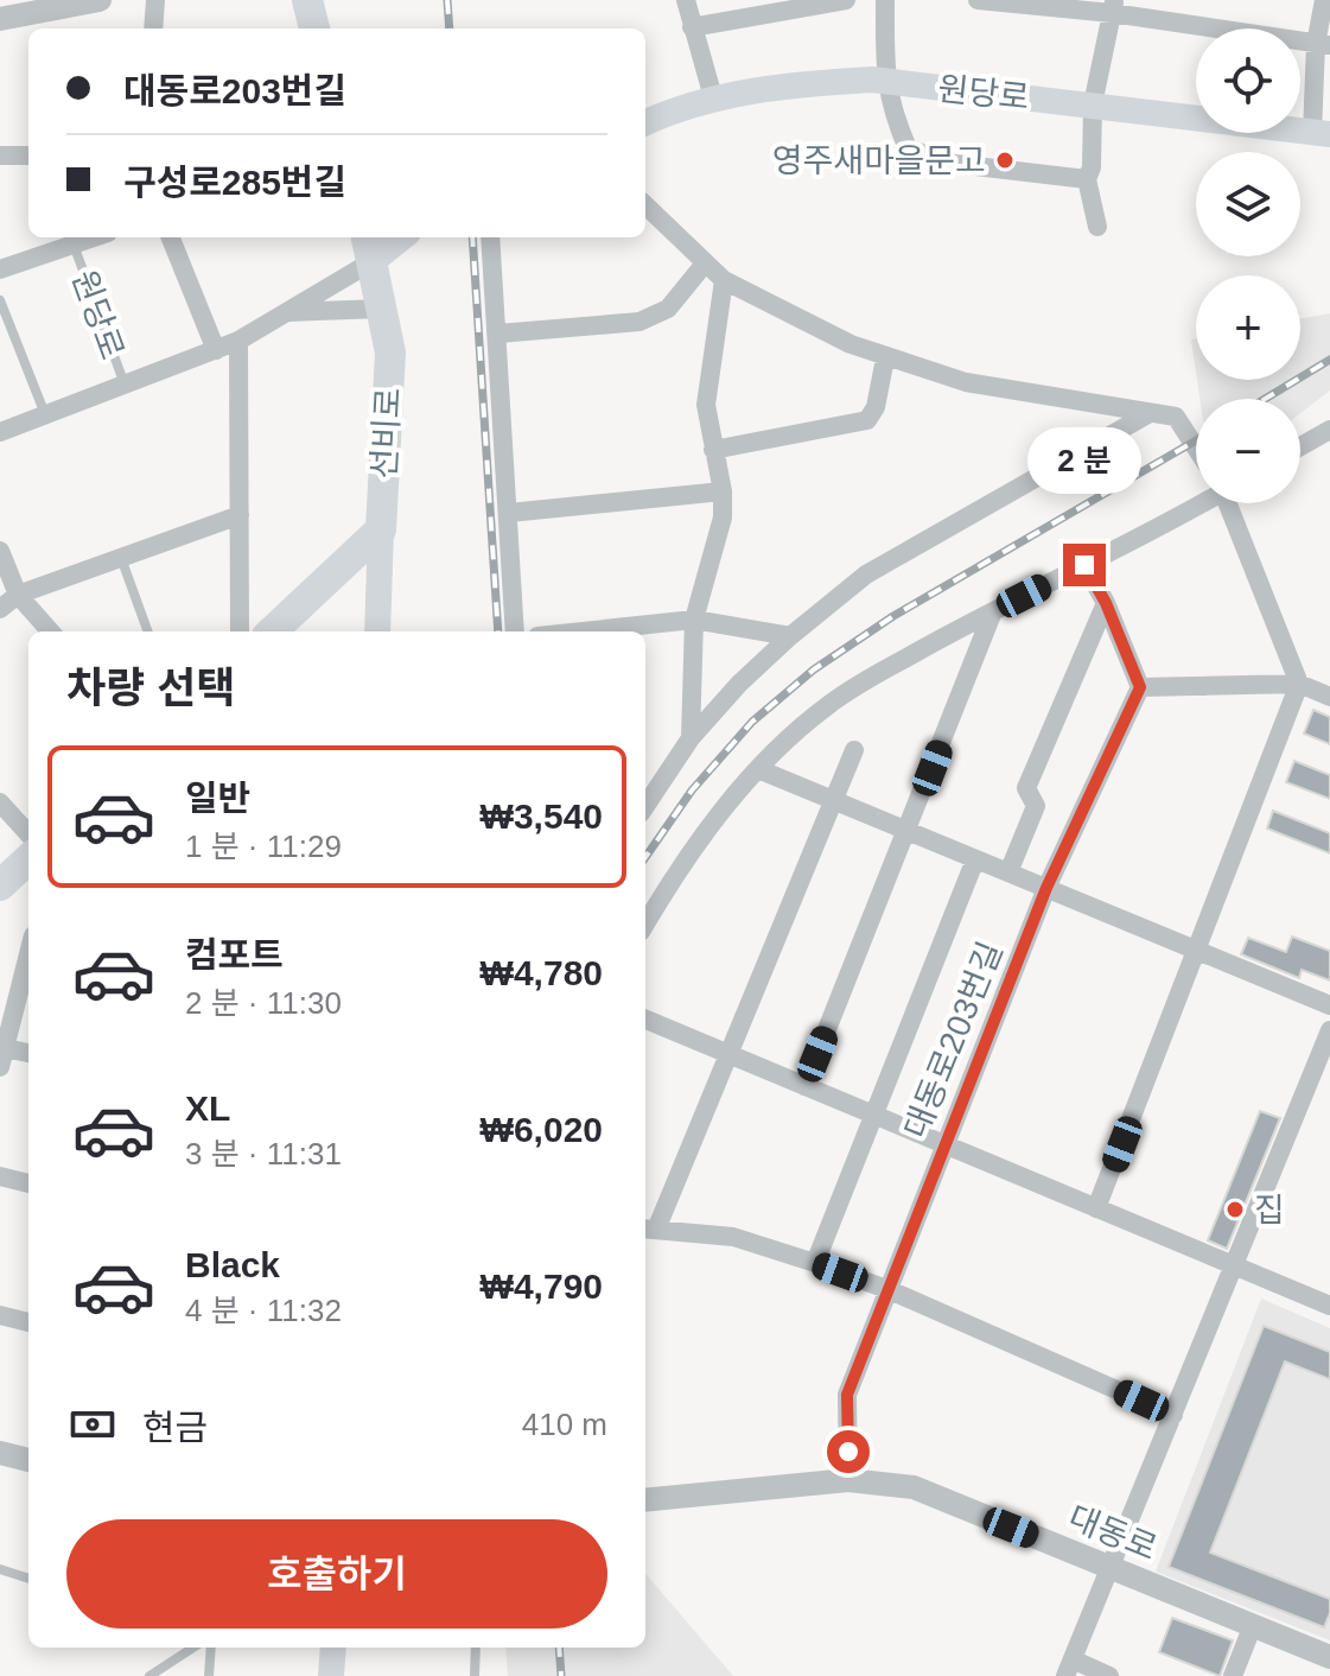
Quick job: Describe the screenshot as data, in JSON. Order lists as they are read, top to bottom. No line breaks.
{"streets":{"main road":["원당로","선비로"],"street":["대동로203번길","대동로"]},"crossings":[["원당로","선비로"],["대동로203번길","대동로"]],"places":["영주새마을문고","집"],"page":{"map_buttons":["+","−"],"banner":["대동로203번길","구성로285번길"],"bubble":"2 분","heading":"차량 선택","list":[{"name":"일반","note":"1 분 · 11:29","value":"₩3,540"},{"name":"컴포트","note":"2 분 · 11:30","value":"₩4,780"},{"name":"XL","note":"3 분 · 11:31","value":"₩6,020"},{"name":"Black","note":"4 분 · 11:32","value":"₩4,790"}],"pay":["현금","410 m"],"buttons":"호출하기"}}
